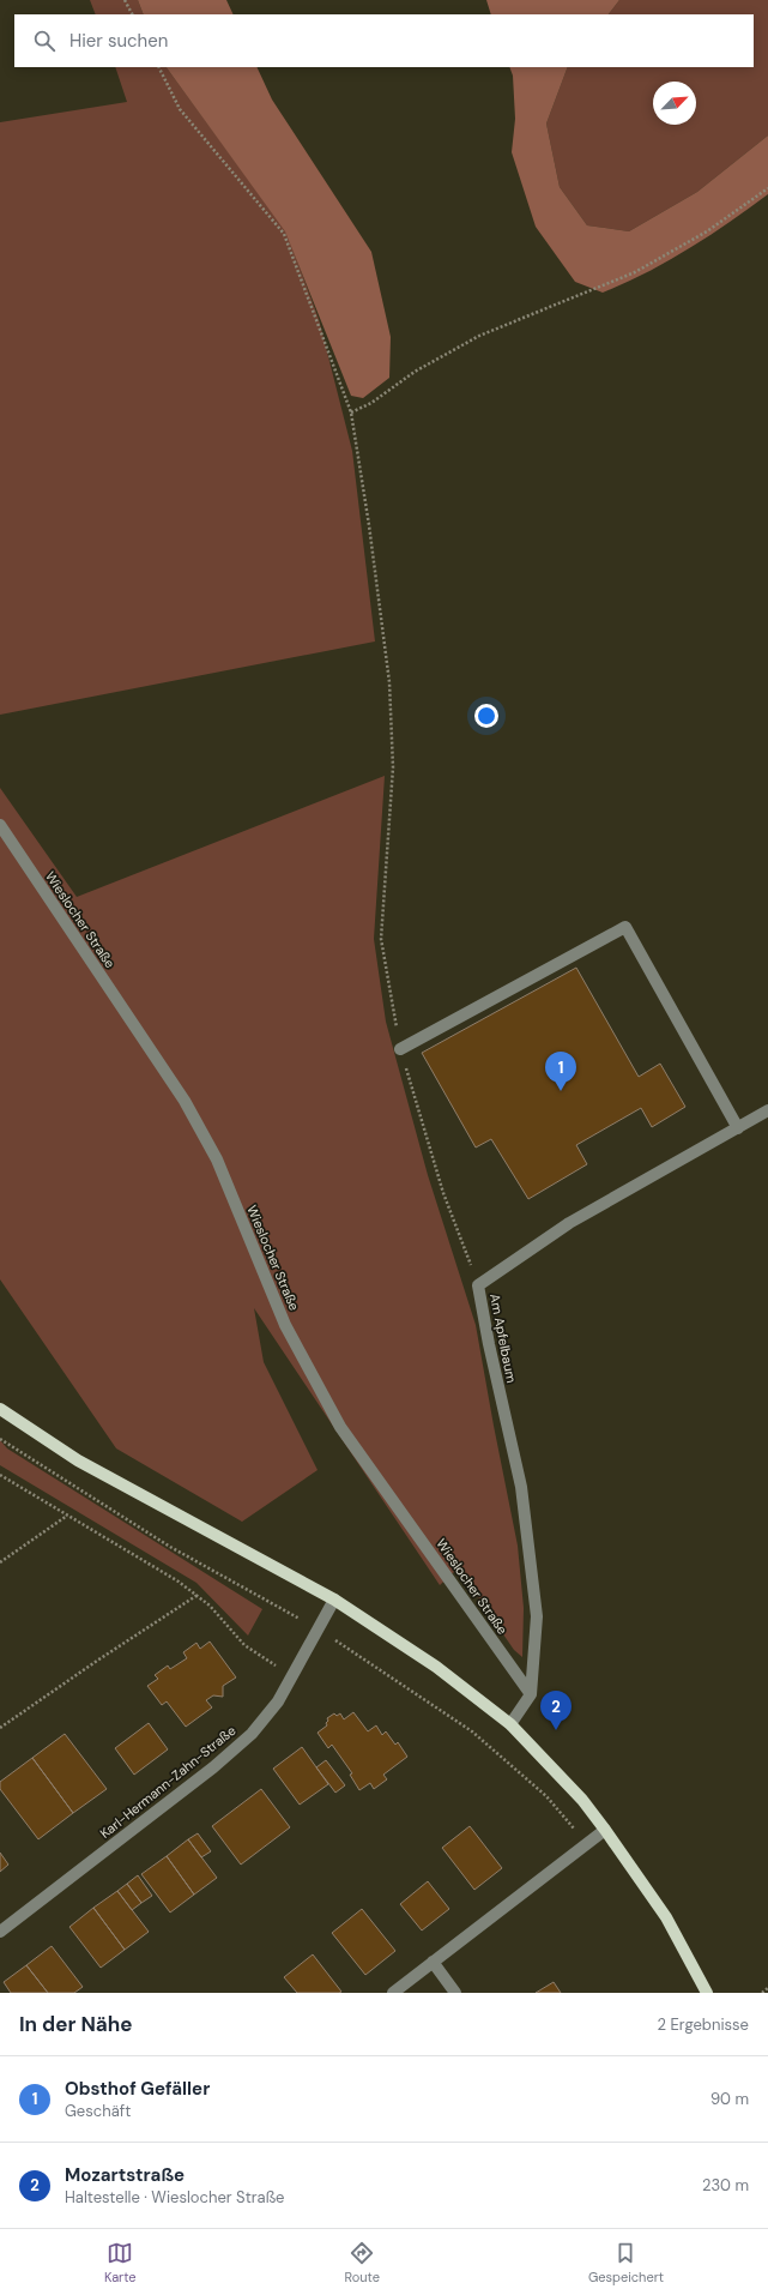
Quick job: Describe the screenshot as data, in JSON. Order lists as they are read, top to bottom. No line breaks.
{"streets":{"street":["Wieslocher Straße","Am Apfelbaum","Karl-Hermann-Zahn-Straße"]},"crossings":[["Wieslocher Straße","Am Apfelbaum"]],"north":"top right","page":{"search":"Hier suchen","pins":["1","2"],"heading":["In der Nähe","2 Ergebnisse"],"list":[{"mark":"1","name":"Obsthof Gefäller","note":"Geschäft","value":"90 m"},{"mark":"2","name":"Mozartstraße","note":"Haltestelle · Wieslocher Straße","value":"230 m"}],"nav":["Karte","Route","Gespeichert"]}}
